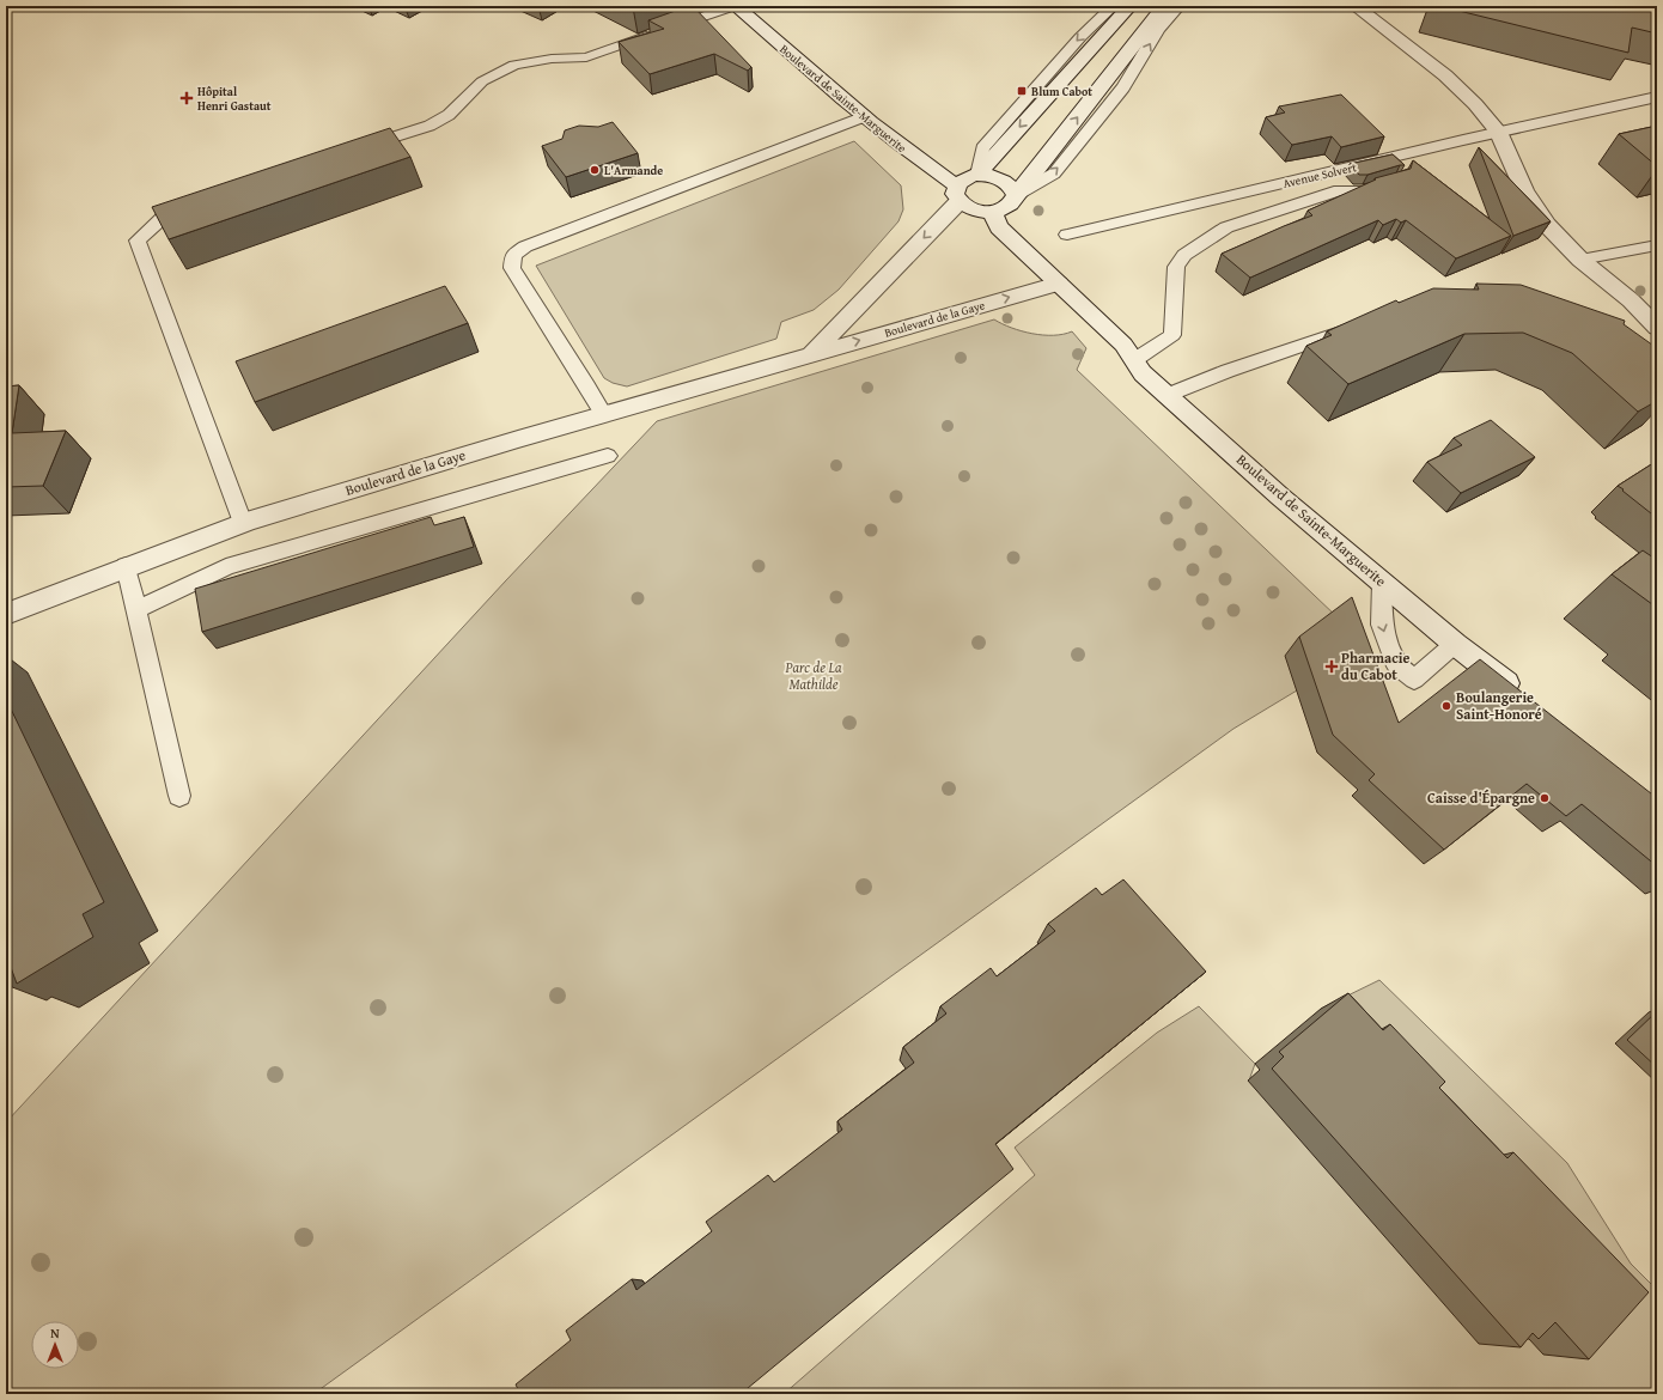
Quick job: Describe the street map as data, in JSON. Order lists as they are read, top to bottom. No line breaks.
{"streets":{"street":["Boulevard de Sainte-Marguerite","Boulevard de la Gaye"],"lane":["Avenue Solvert"]},"crossings":[["Boulevard de Sainte-Marguerite","Boulevard de la Gaye"]],"parks":["Parc de La Mathilde"],"places":{"transit":["Blum Cabot"],"health":["Hôpital Henri Gastaut","Pharmacie du Cabot"],"other":["L'Armande","Boulangerie Saint-Honoré","Caisse d'Épargne"]},"north":"top"}
